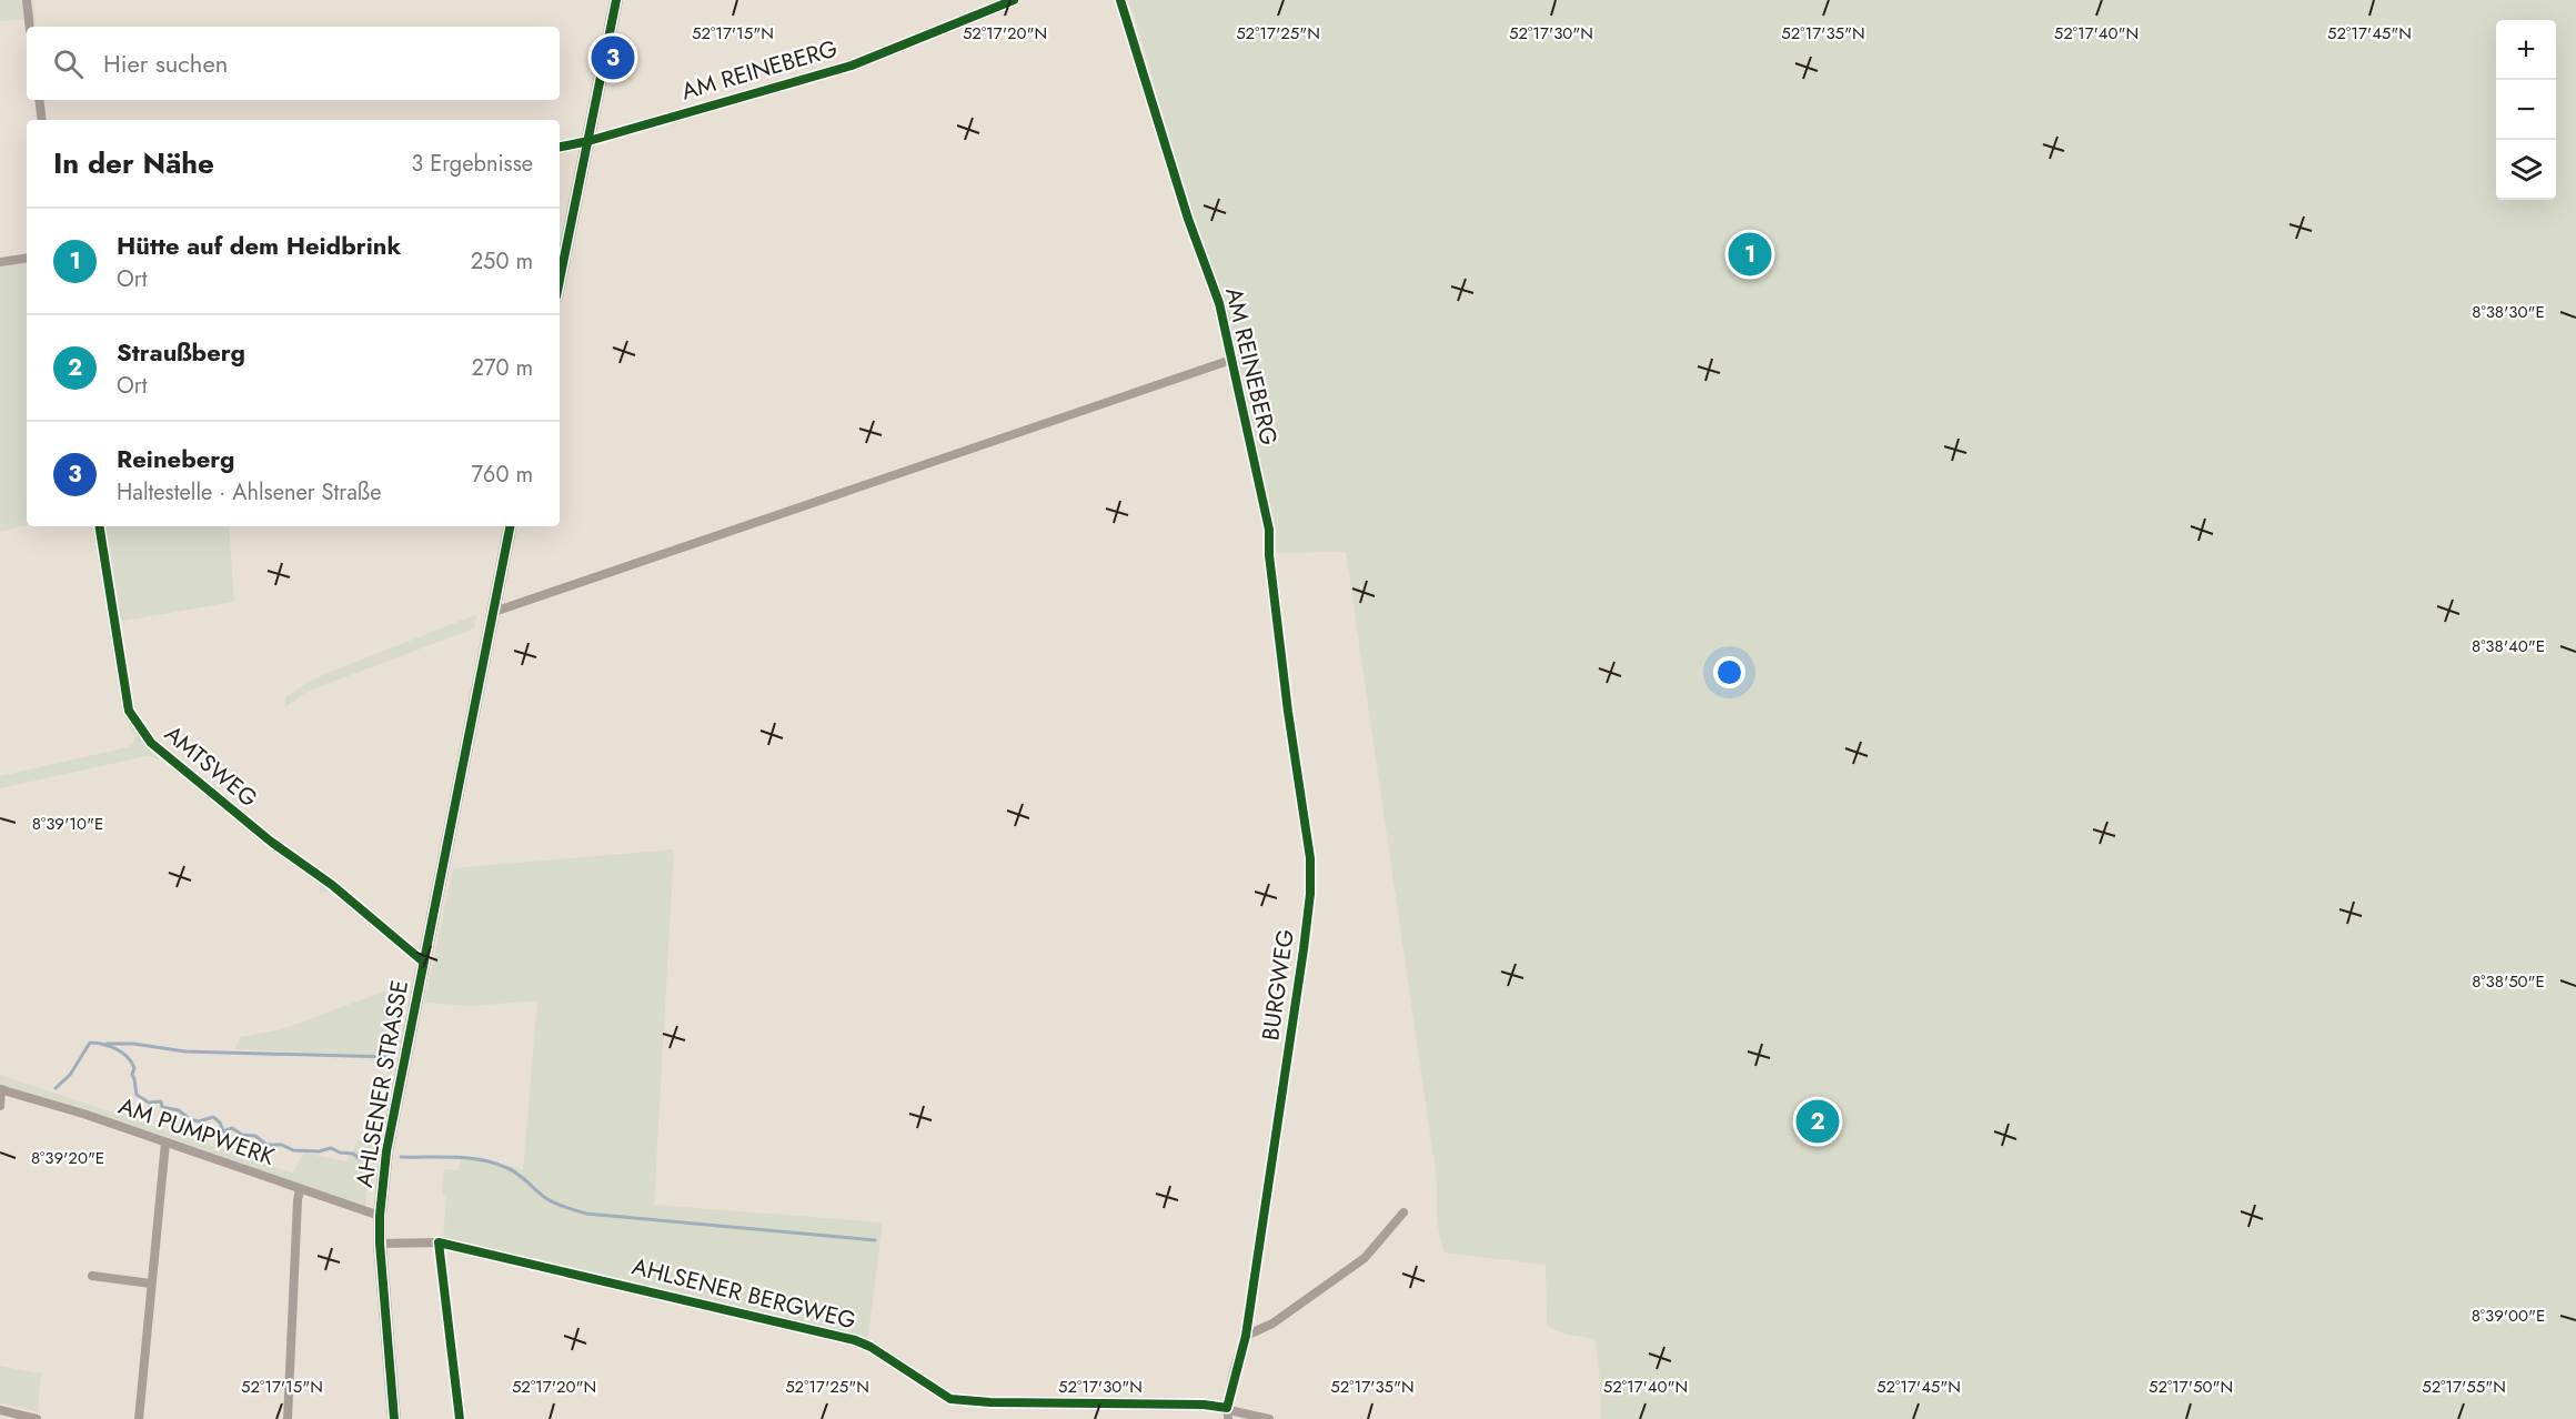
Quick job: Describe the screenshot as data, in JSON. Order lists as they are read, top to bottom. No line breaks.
{"streets":{"main road":["AHLSENER STRASSE"],"street":["AM REINEBERG","AMTSWEG","BURGWEG","AM PUMPWERK","AHLSENER BERGWEG"]},"crossings":[["AM REINEBERG","BURGWEG"],["AMTSWEG","AHLSENER STRASSE"],["BURGWEG","AHLSENER BERGWEG"],["AHLSENER STRASSE","AM PUMPWERK"],["AHLSENER STRASSE","AHLSENER BERGWEG"]],"page":{"map_buttons":["+","−"],"search":"Hier suchen","pins":["3","1","2"],"heading":["In der Nähe","3 Ergebnisse"],"list":[{"mark":"1","name":"Hütte auf dem Heidbrink","note":"Ort","value":"250 m"},{"mark":"2","name":"Straußberg","note":"Ort","value":"270 m"},{"mark":"3","name":"Reineberg","note":"Haltestelle · Ahlsener Straße","value":"760 m"}]},"coordinates":["52°17'15\"N","52°17'20\"N","52°17'25\"N","52°17'30\"N","52°17'35\"N","52°17'40\"N","52°17'45\"N","8°38'30\"E","8°38'40\"E","8°39'10\"E","8°38'50\"E","8°39'20\"E","8°39'00\"E","52°17'50\"N","52°17'55\"N"]}
